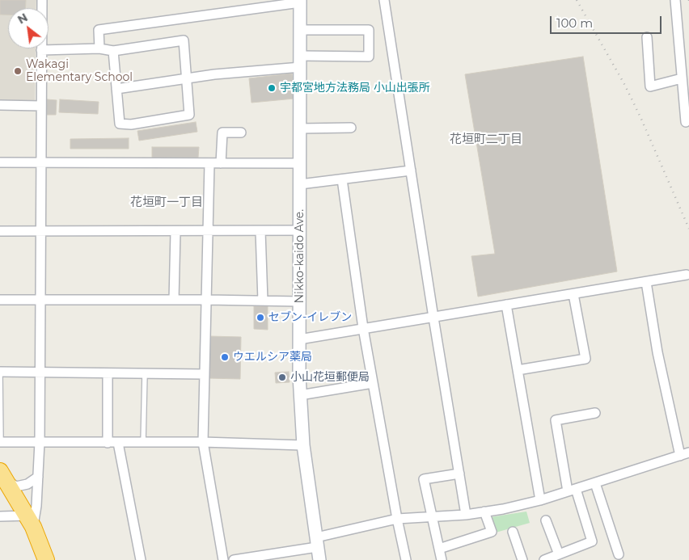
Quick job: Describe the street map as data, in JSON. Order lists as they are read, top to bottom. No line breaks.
{"streets":{"main road":["Nikko-kaido Ave."]},"districts":["花垣町二丁目","花垣町一丁目"],"places":["Wakagi Elementary School","宇都宮地方法務局 小山出張所","セブン-イレブン","ウエルシア薬局","小山花垣郵便局"],"scale_bar":"100 m","north":"top left"}
